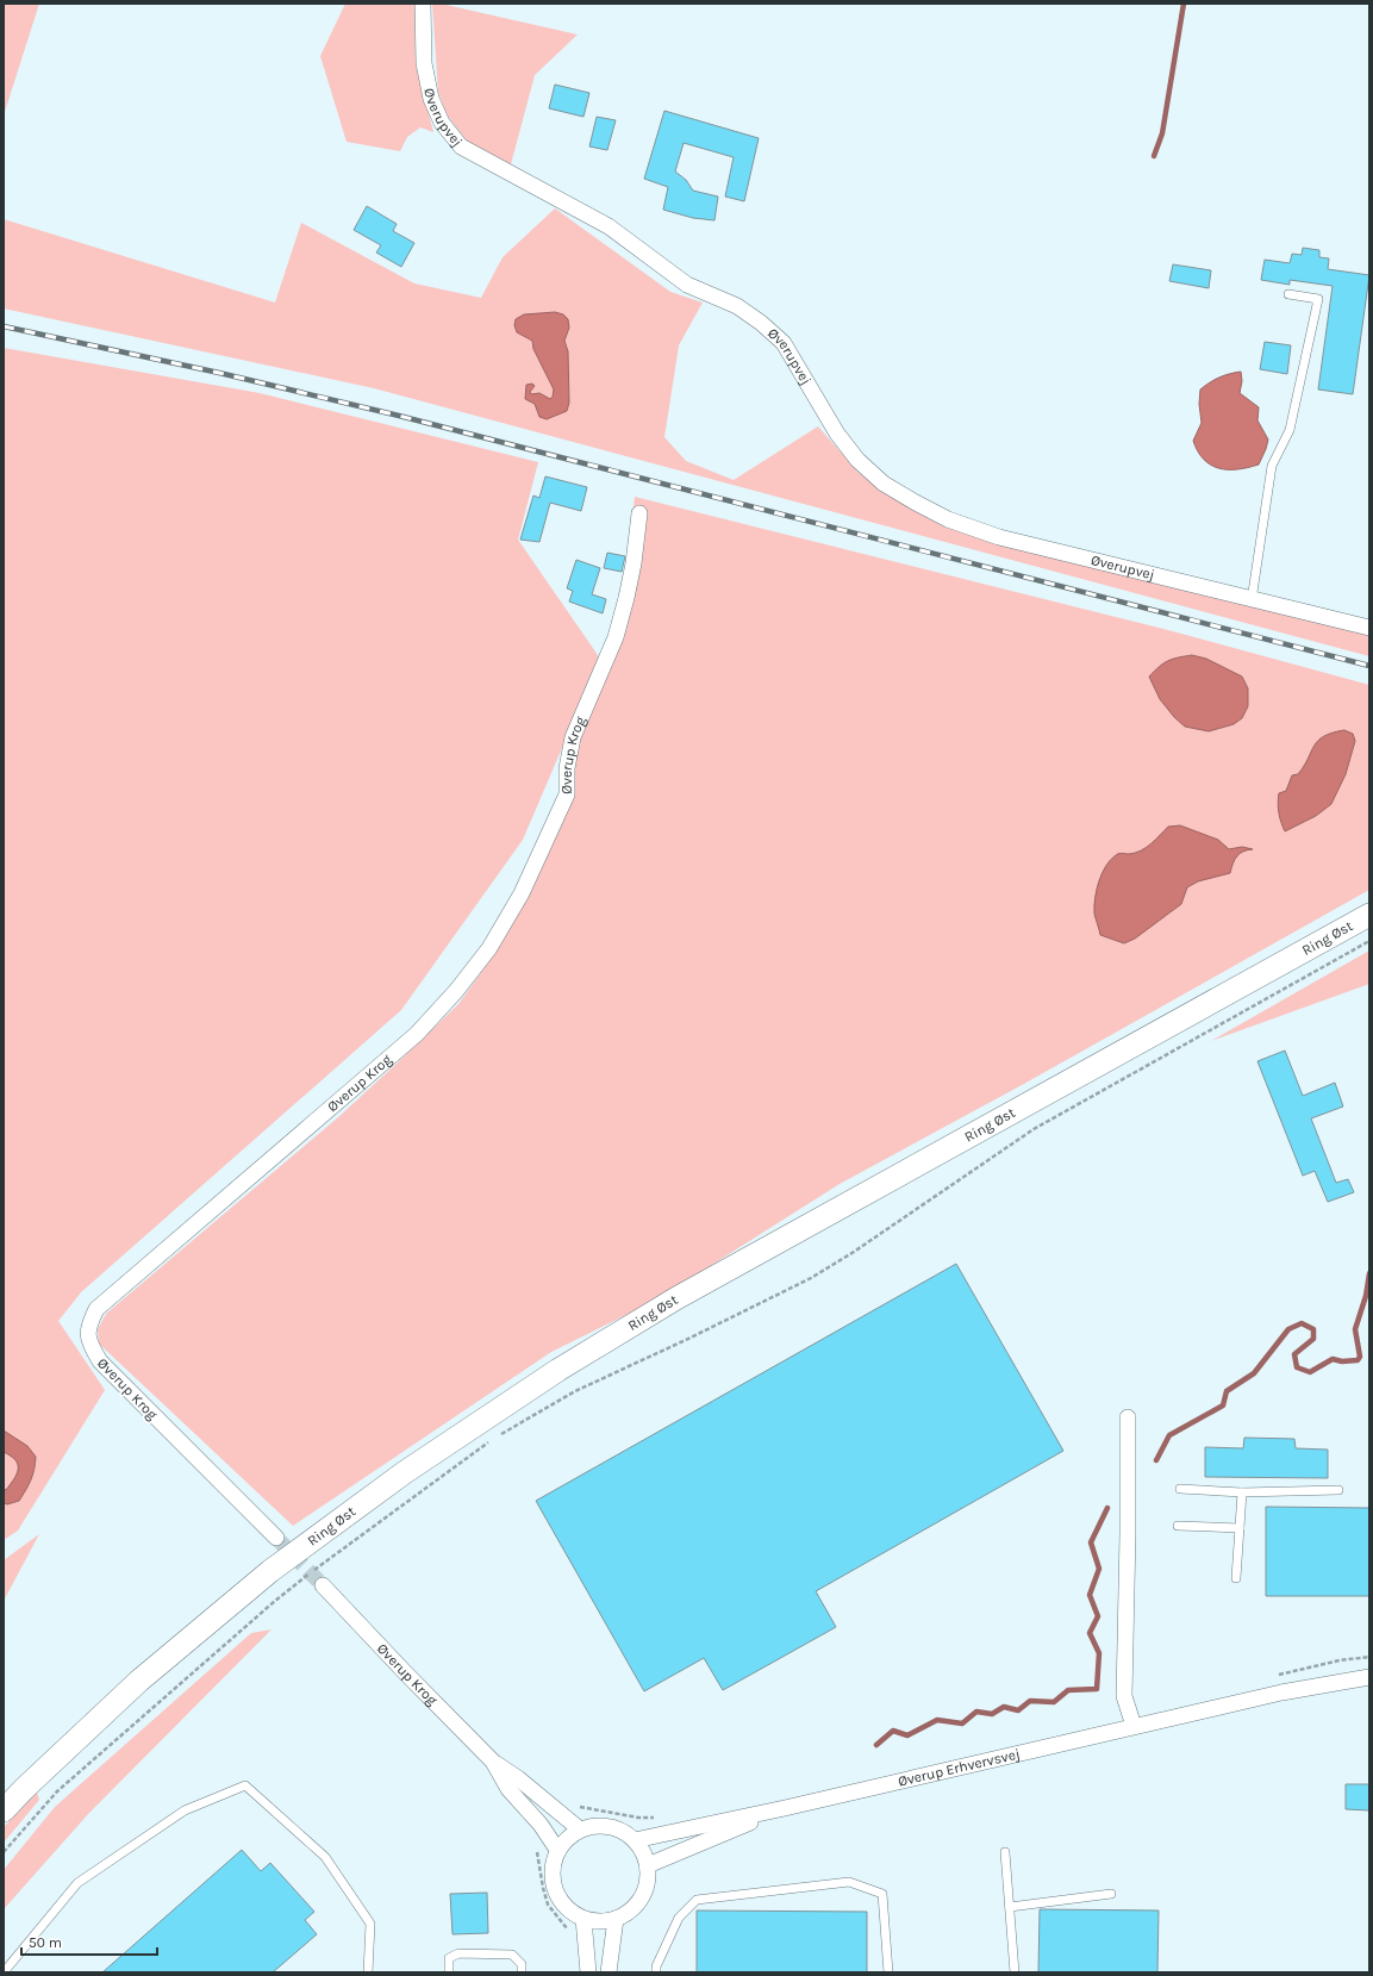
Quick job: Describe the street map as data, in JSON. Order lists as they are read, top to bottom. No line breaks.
{"streets":{"main road":["Ring Øst"],"street":["Øverupvej","Øverup Krog","Øverup Erhvervsvej"]},"crossings":[["Øverup Krog","Øverup Erhvervsvej"]],"scale_bar":"50 m"}
